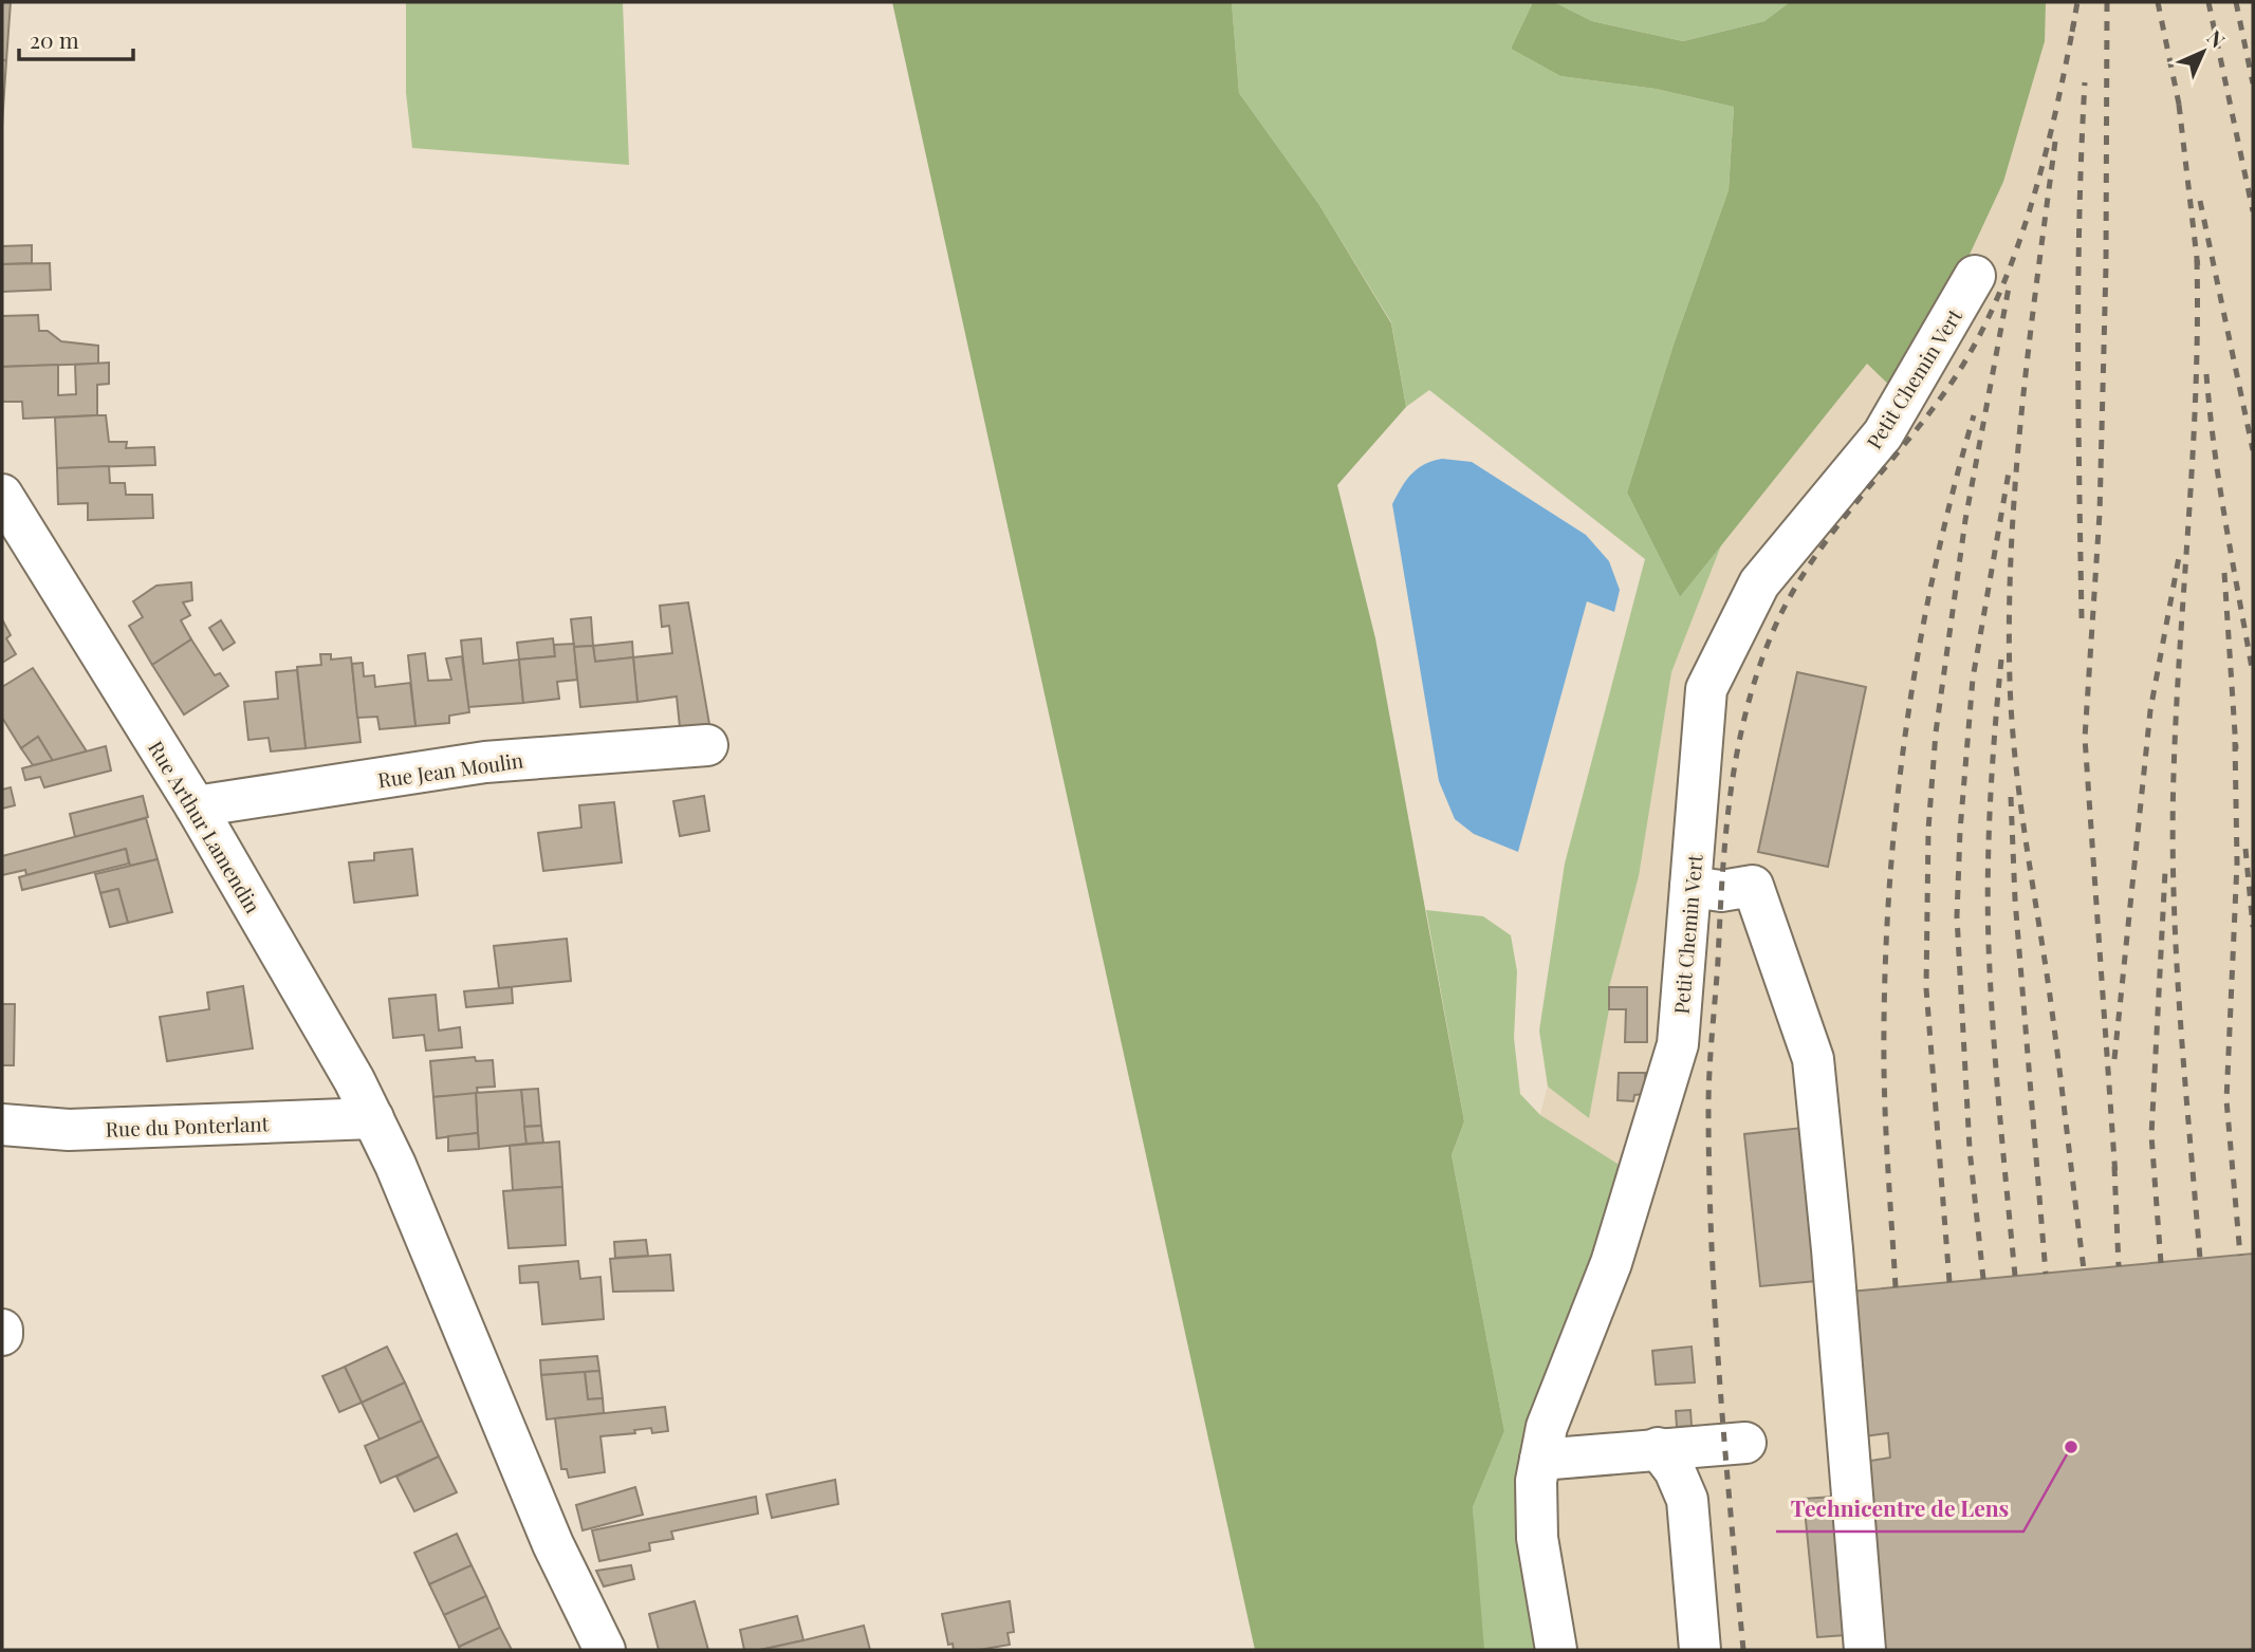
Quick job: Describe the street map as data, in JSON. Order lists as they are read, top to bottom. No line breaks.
{"streets":{"street":["Petit Chemin Vert","Rue Jean Moulin","Rue Arthur Lamendin","Rue du Ponterlant"]},"crossings":[["Rue Jean Moulin","Rue Arthur Lamendin"],["Rue Arthur Lamendin","Rue du Ponterlant"]],"places":["Technicentre de Lens"],"scale_bar":"20 m","north":"top right"}
